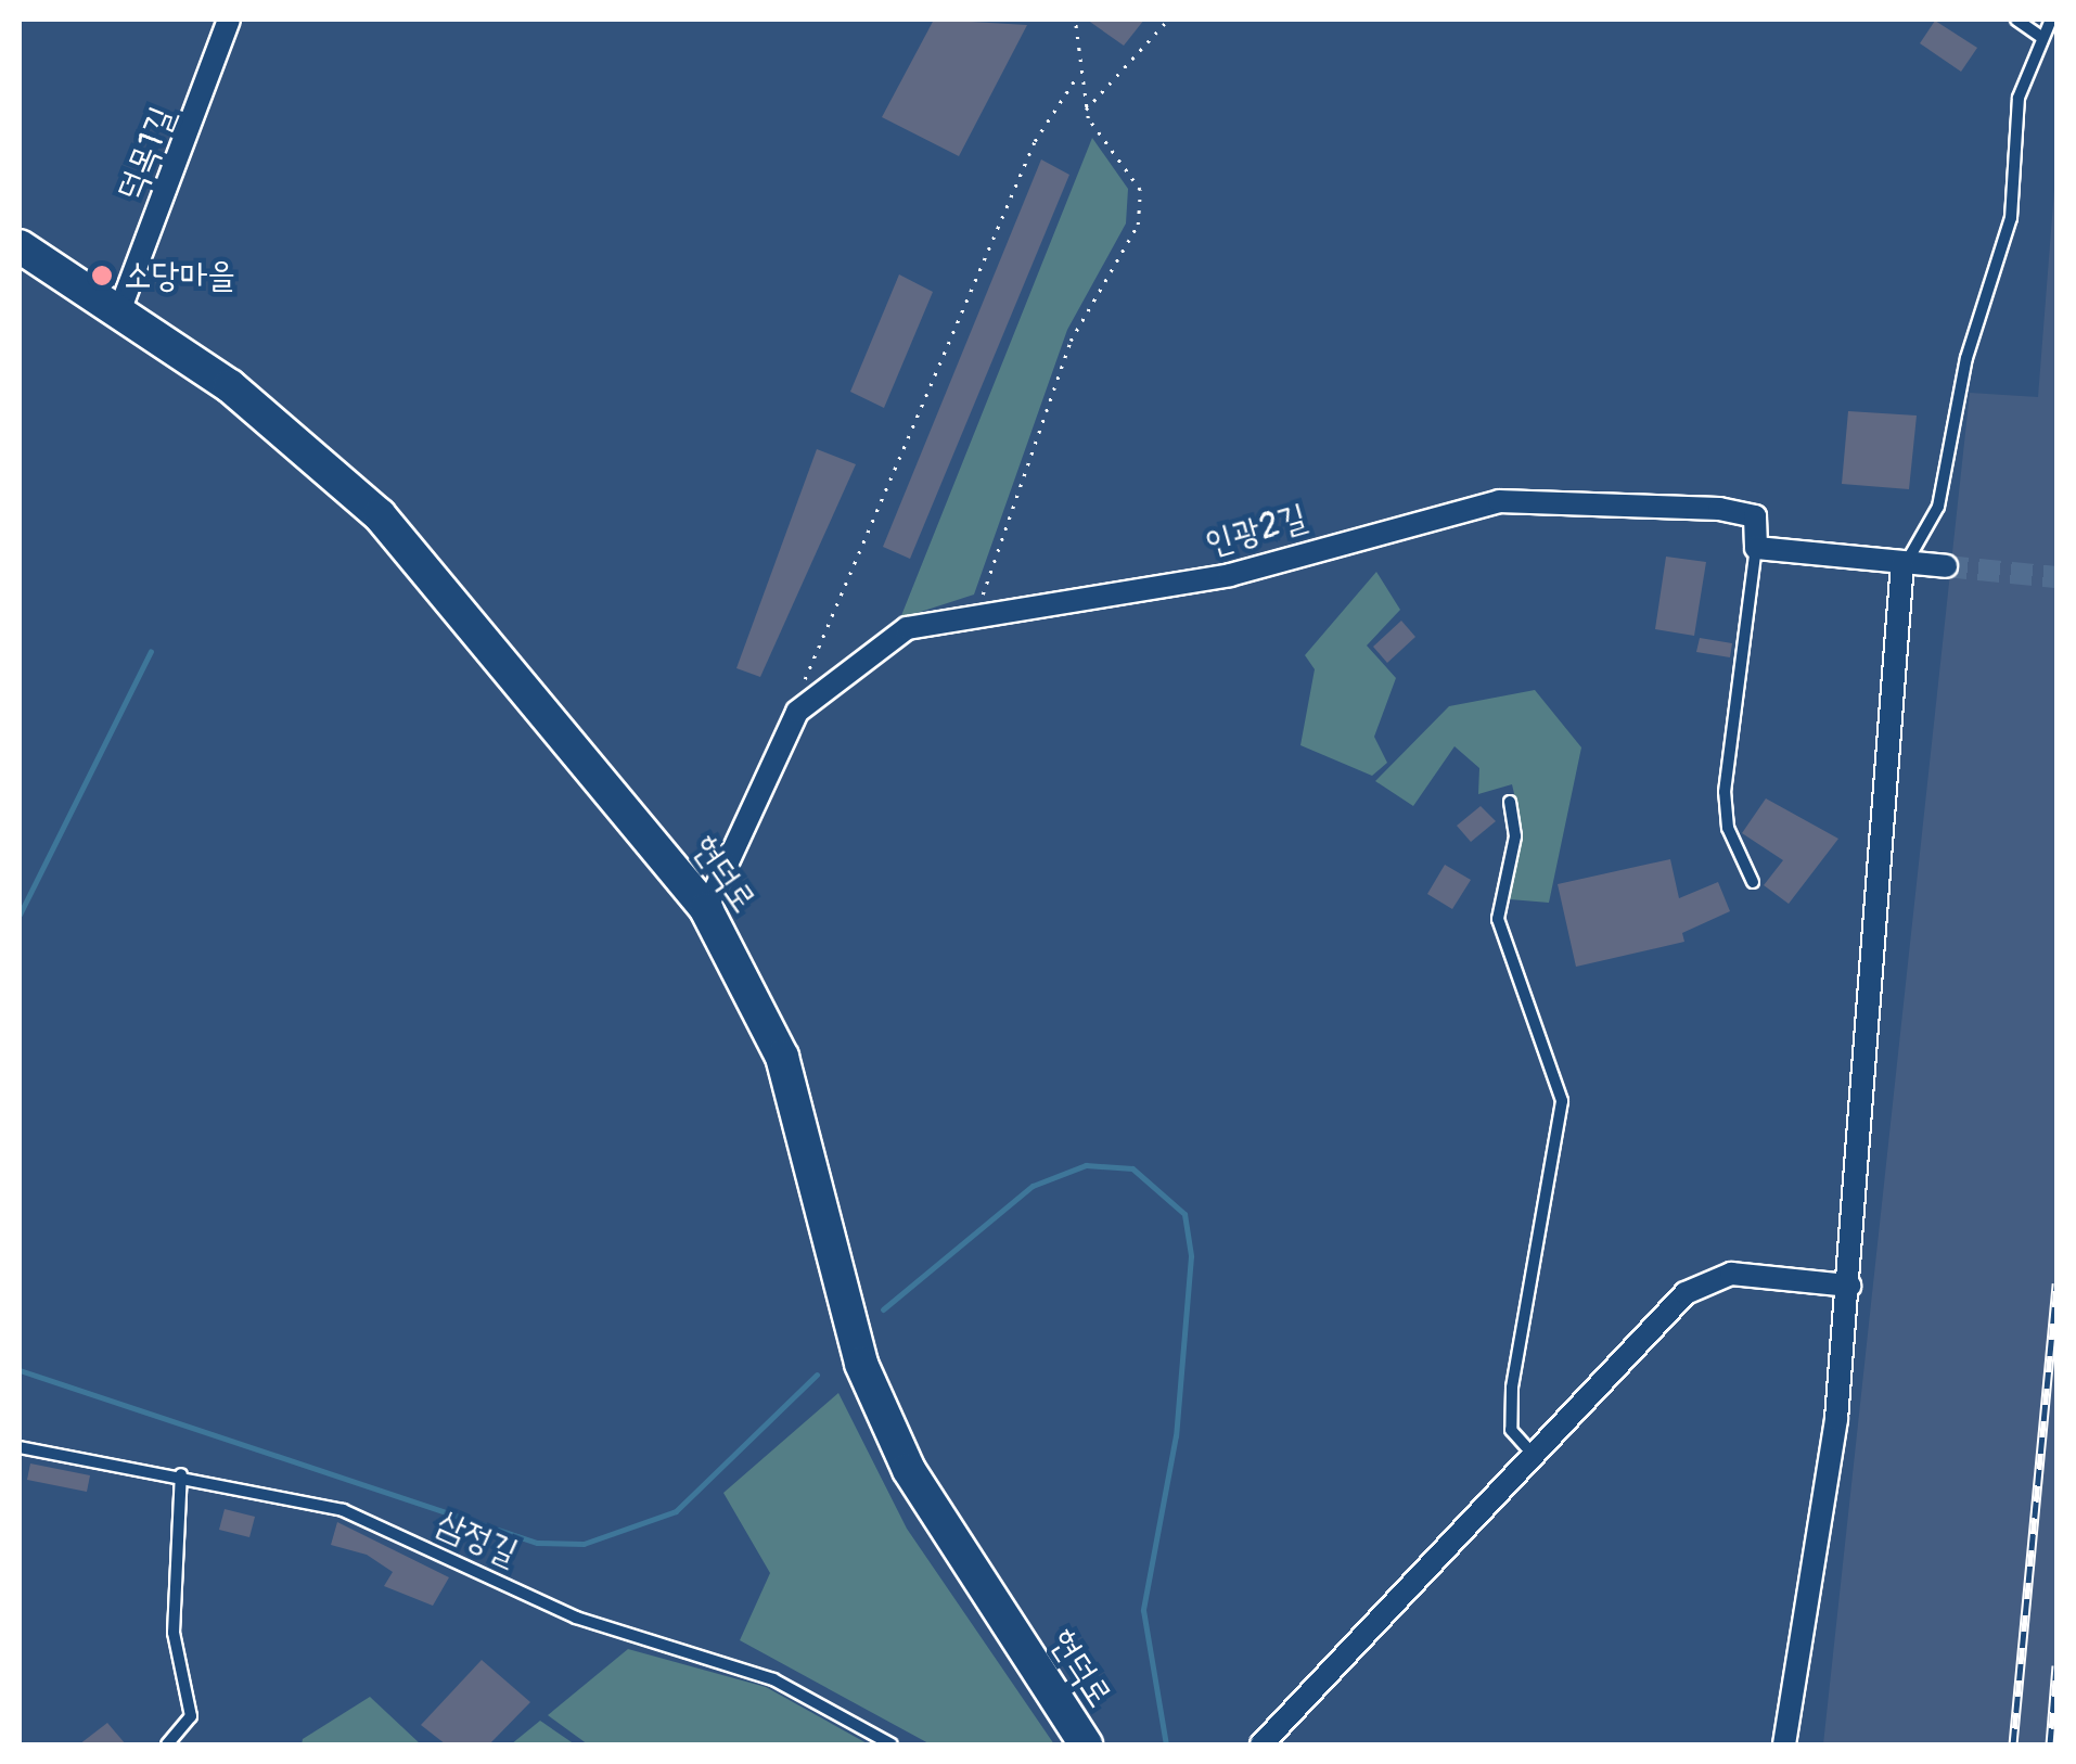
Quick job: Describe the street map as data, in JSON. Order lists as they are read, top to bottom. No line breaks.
{"streets":{"main road":["현덕로"],"street":["덕목1길","인광2길"],"lane":["삼정길"]},"crossings":[["덕목1길","현덕로"],["인광2길","현덕로"]],"places":["소당마을"]}
